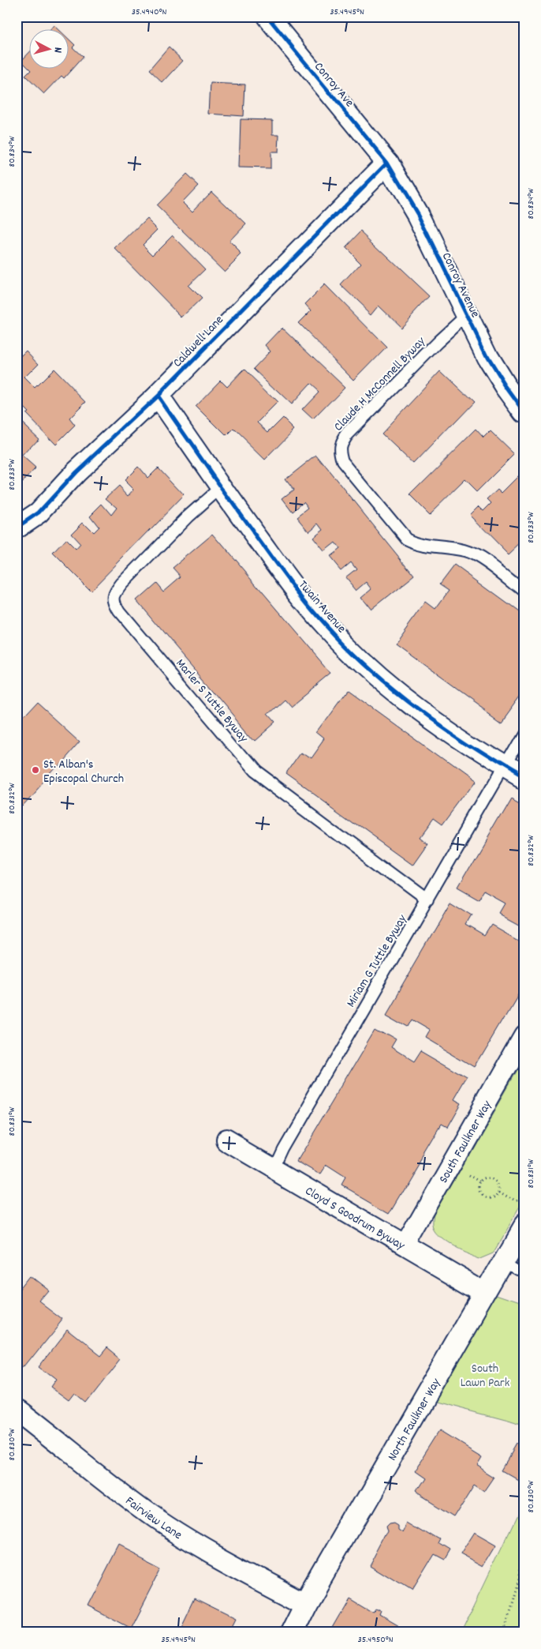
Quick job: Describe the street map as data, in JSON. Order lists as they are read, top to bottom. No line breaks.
{"streets":{"street":["Conroy Ave","Conroy Avenue","Caldwell Lane","Twain Avenue","South Faulkner Way","Cloyd S Goodrum Byway","North Faulkner Way","Fairview Lane"],"lane":["Claude H McConnell Byway","Marler S Tuttle Byway","Miriam G Tuttle Byway"]},"crossings":[["Conroy Ave","Conroy Avenue"],["Conroy Ave","Caldwell Lane"],["Conroy Avenue","Caldwell Lane"],["Conroy Avenue","Claude H McConnell Byway"],["Caldwell Lane","Twain Avenue"],["Twain Avenue","Marler S Tuttle Byway"],["Twain Avenue","Miriam G Tuttle Byway"],["Marler S Tuttle Byway","Miriam G Tuttle Byway"],["Miriam G Tuttle Byway","Cloyd S Goodrum Byway"],["South Faulkner Way","Cloyd S Goodrum Byway"],["Cloyd S Goodrum Byway","North Faulkner Way"],["North Faulkner Way","Fairview Lane"]],"parks":["South Lawn Park"],"places":["St. Alban's Episcopal Church"],"north":"right","coordinates":["35.4940°N","35.4945°N","80.834°W","80.833°W","80.832°W","80.831°W","80.830°W","35.4950°N"]}
